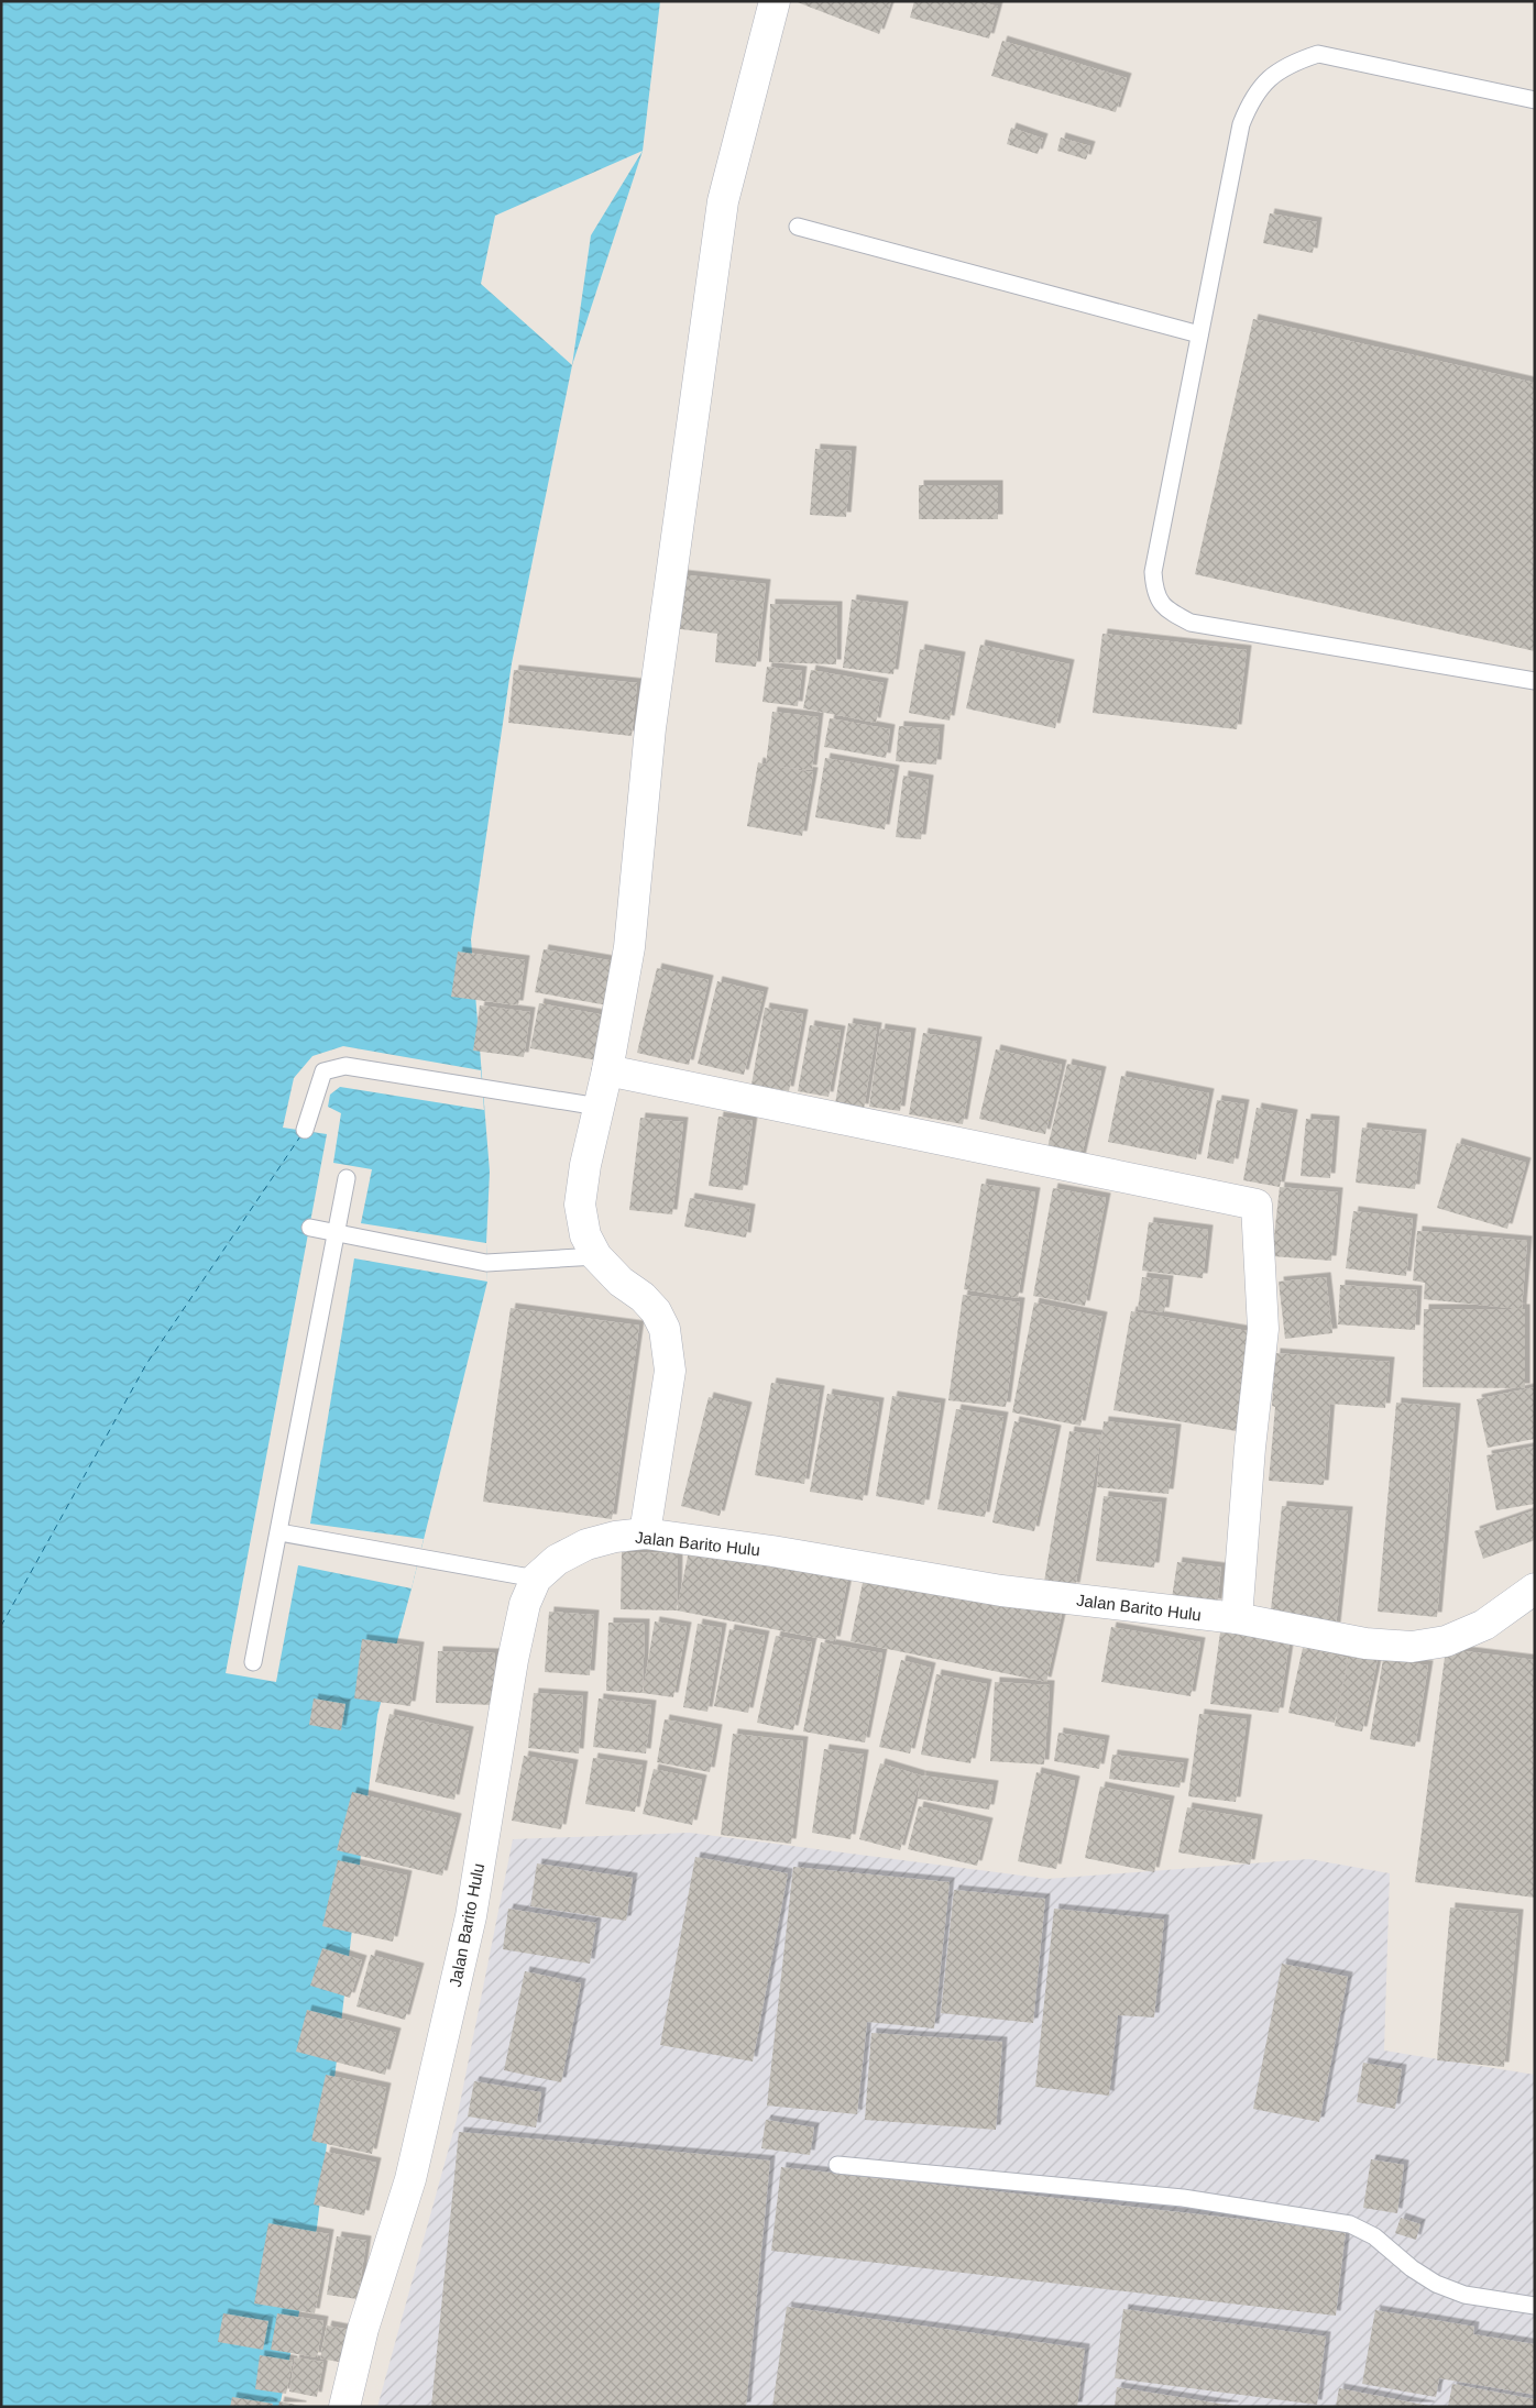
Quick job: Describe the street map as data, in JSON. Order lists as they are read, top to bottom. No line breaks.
{"streets":{"street":["Jalan Barito Hulu"]}}
